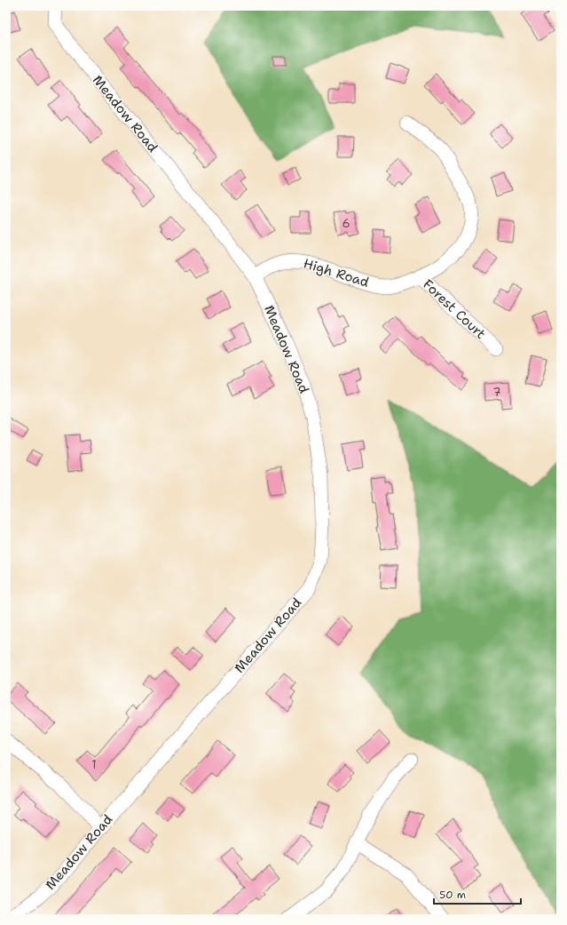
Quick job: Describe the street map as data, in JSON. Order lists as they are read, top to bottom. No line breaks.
{"streets":{"street":["Meadow Road","High Road","Forest Court"]},"crossings":[["Meadow Road","High Road"],["High Road","Forest Court"]],"house_numbers":["6","7","1"],"scale_bar":"50 m"}
